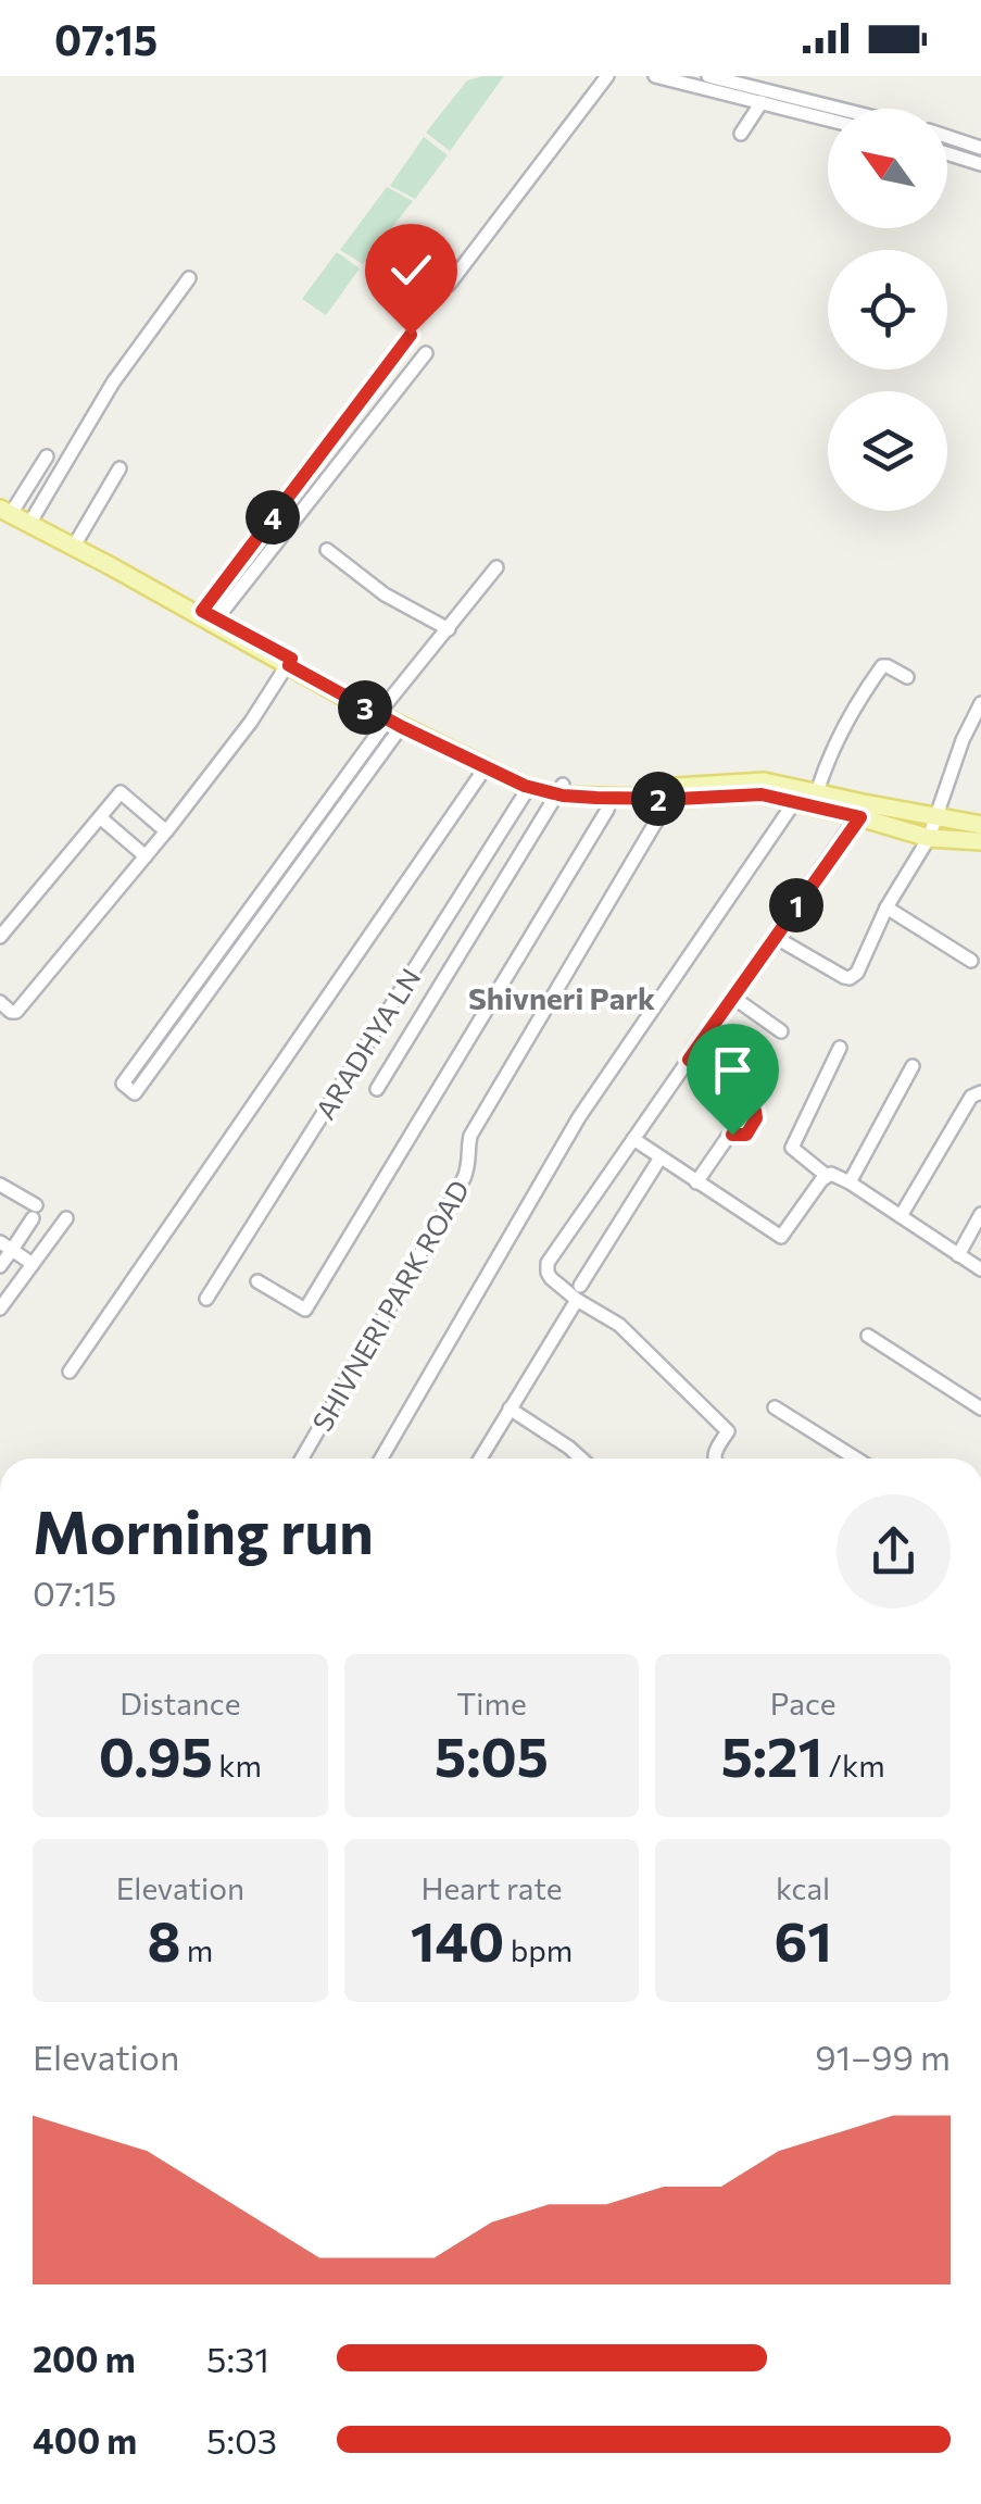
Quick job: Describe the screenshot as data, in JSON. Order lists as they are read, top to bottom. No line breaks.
{"streets":{"street":["ARADHYA LN","SHIVNERI PARK ROAD"]},"districts":["Shivneri Park"],"north":"top left","page":{"status":"07:15","pins":["4","3","2","1"],"heading":["Morning run","07:15"],"stats":[["Distance","0.95 km"],["Time","5:05"],["Pace","5:21 /km"],["Elevation","8 m"],["Heart rate","140 bpm"],["kcal","61"]],"chart":["Elevation","91–99 m"],"list":[{"name":"200 m","note":"5:31"},{"name":"400 m","note":"5:03"}]}}
